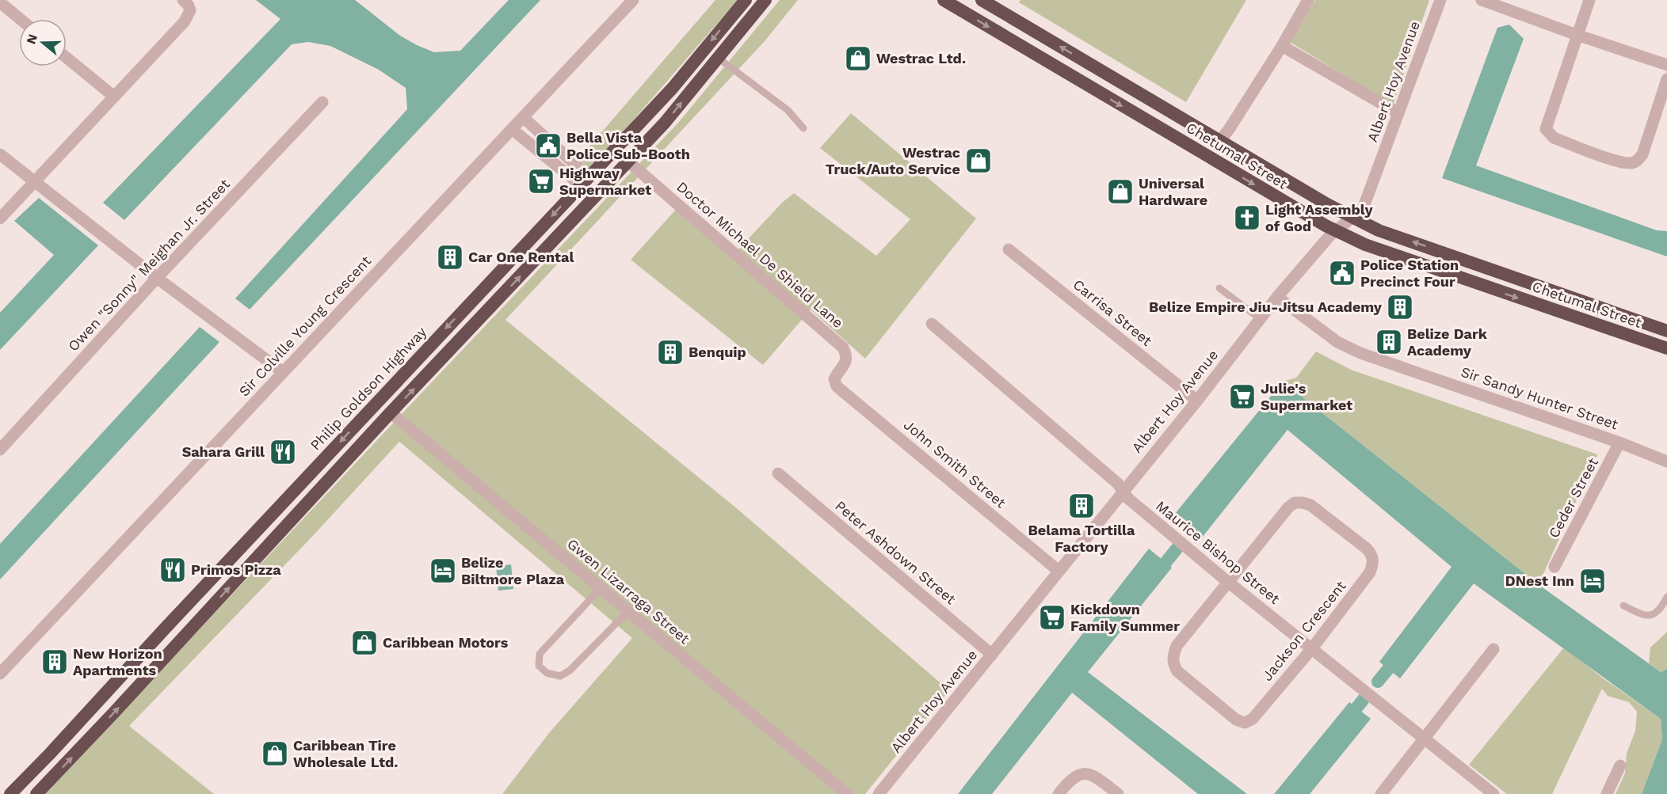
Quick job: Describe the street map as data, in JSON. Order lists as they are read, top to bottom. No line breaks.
{"streets":{"highway":["Chetumal Street","Philip Goldson Highway"],"street":["Albert Hoy Avenue","Doctor Michael De Shield Lane","Owen \"Sonny\" Meighan Jr. Street","Carrisa Street","Sir Colville Young Crescent","Sir Sandy Hunter Street","John Smith Street","Ceder Street","Peter Ashdown Street","Maurice Bishop Street","Gwen Lizarraga Street","Jackson Crescent"]},"crossings":[["Albert Hoy Avenue","Chetumal Street"],["Albert Hoy Avenue","Carrisa Street"],["Albert Hoy Avenue","Sir Sandy Hunter Street"],["Albert Hoy Avenue","John Smith Street"],["Albert Hoy Avenue","Peter Ashdown Street"],["Albert Hoy Avenue","Maurice Bishop Street"],["Doctor Michael De Shield Lane","John Smith Street"],["Sir Sandy Hunter Street","Ceder Street"],["Maurice Bishop Street","Jackson Crescent"]],"places":{"shop":["Westrac Ltd.","Westrac Truck/Auto Service","Universal Hardware","Caribbean Motors","Caribbean Tire Wholesale Ltd."],"public building":["Bella Vista Police Sub-Booth","Police Station Precinct Four"],"supermarket":["Highway Supermarket","Julie's Supermarket","Kickdown Family Summer"],"church":["Light Assembly of God"],"building":["Car One Rental","Belize Empire Jiu-Jitsu Academy","Belize Dark Academy","Benquip","Belama Tortilla Factory","New Horizon Apartments"],"restaurant":["Sahara Grill","Primos Pizza"],"hotel":["Belize Biltmore Plaza","DNest Inn"]},"north":"left"}
